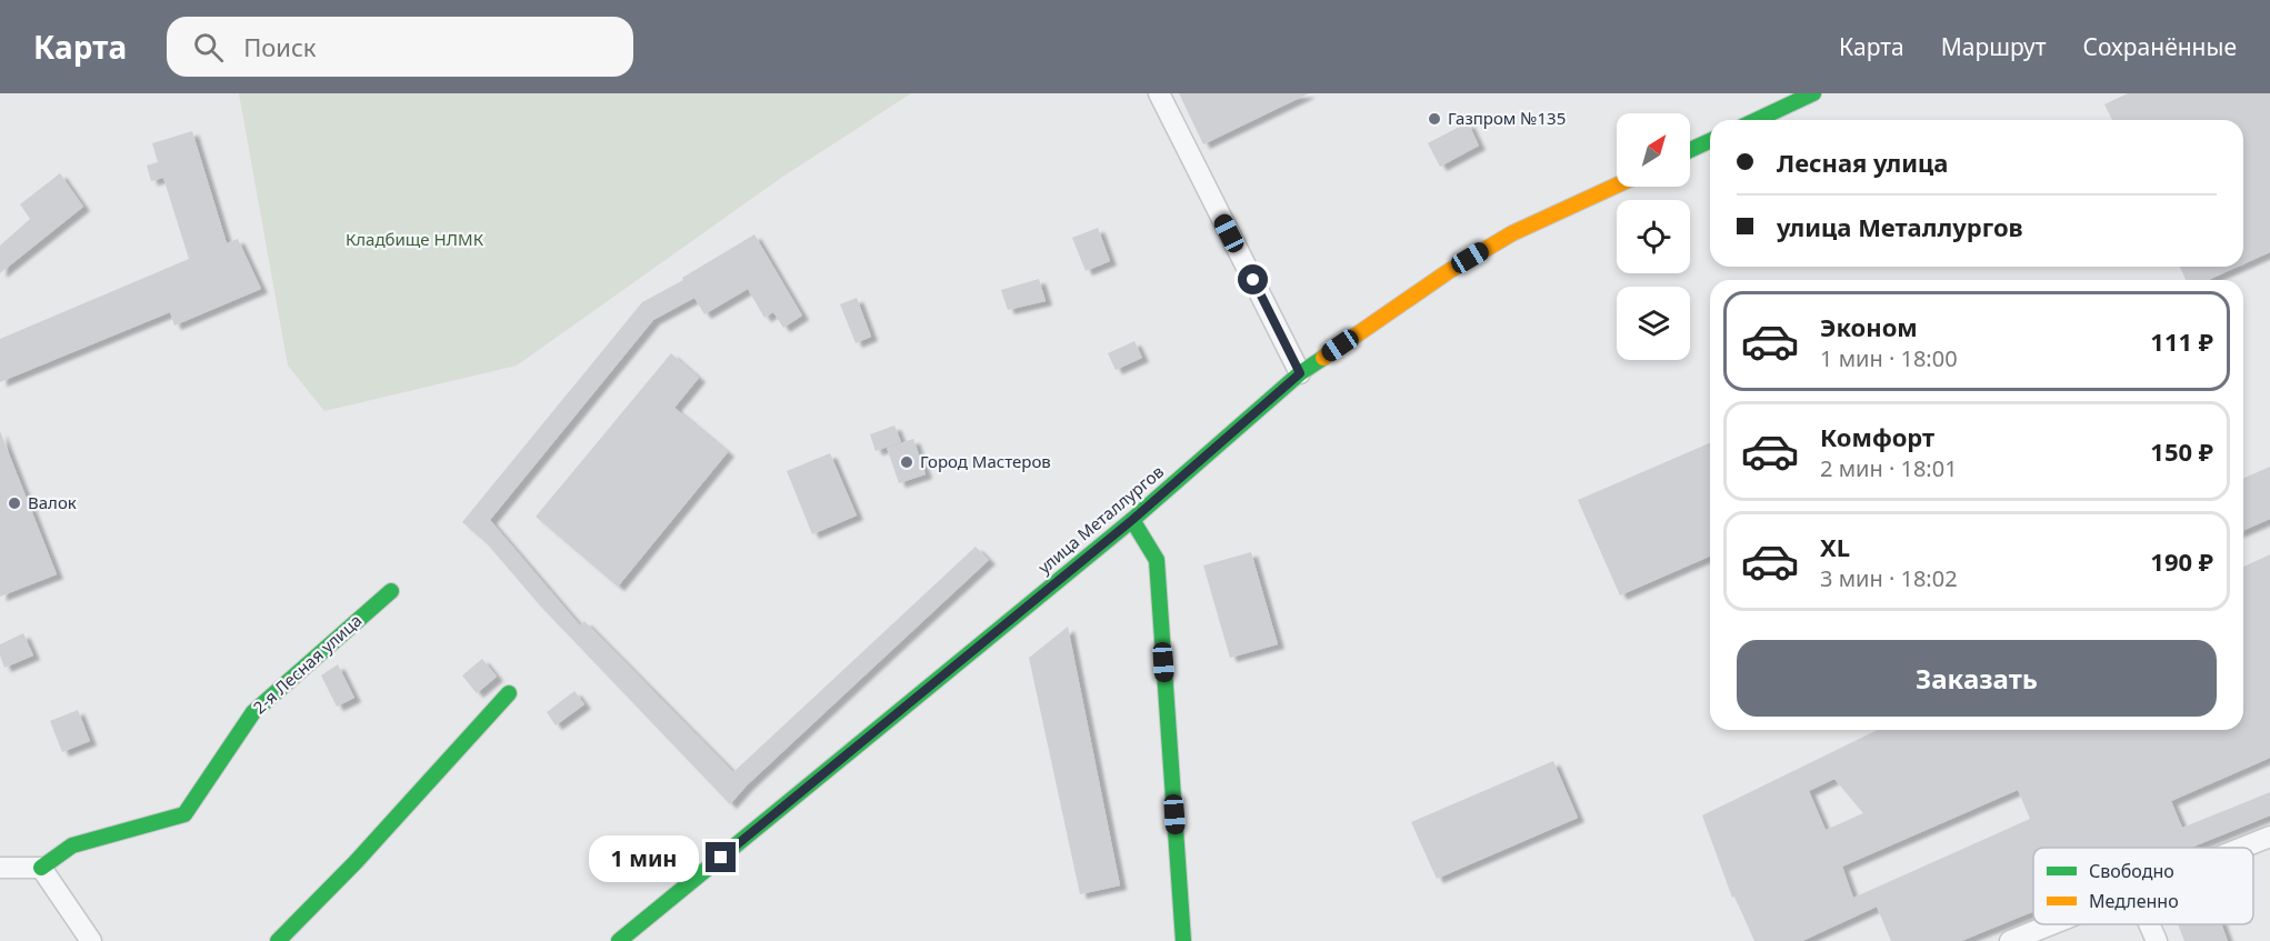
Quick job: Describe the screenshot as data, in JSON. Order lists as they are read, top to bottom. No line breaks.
{"streets":{"main road":["улица Металлургов","2-я Лесная улица"]},"parks":["Кладбище НЛМК"],"places":["Газпром №135","Город Мастеров","Валок"],"legend":["Свободно","Медленно"],"north":"top right","page":{"header":"Карта","search":"Поиск","nav":["Карта","Маршрут","Сохранённые"],"banner":["Лесная улица","улица Металлургов"],"list":[{"name":"Эконом","note":"1 мин · 18:00","value":"111 ₽"},{"name":"Комфорт","note":"2 мин · 18:01","value":"150 ₽"},{"name":"XL","note":"3 мин · 18:02","value":"190 ₽"}],"buttons":"Заказать","bubble":"1 мин"}}
